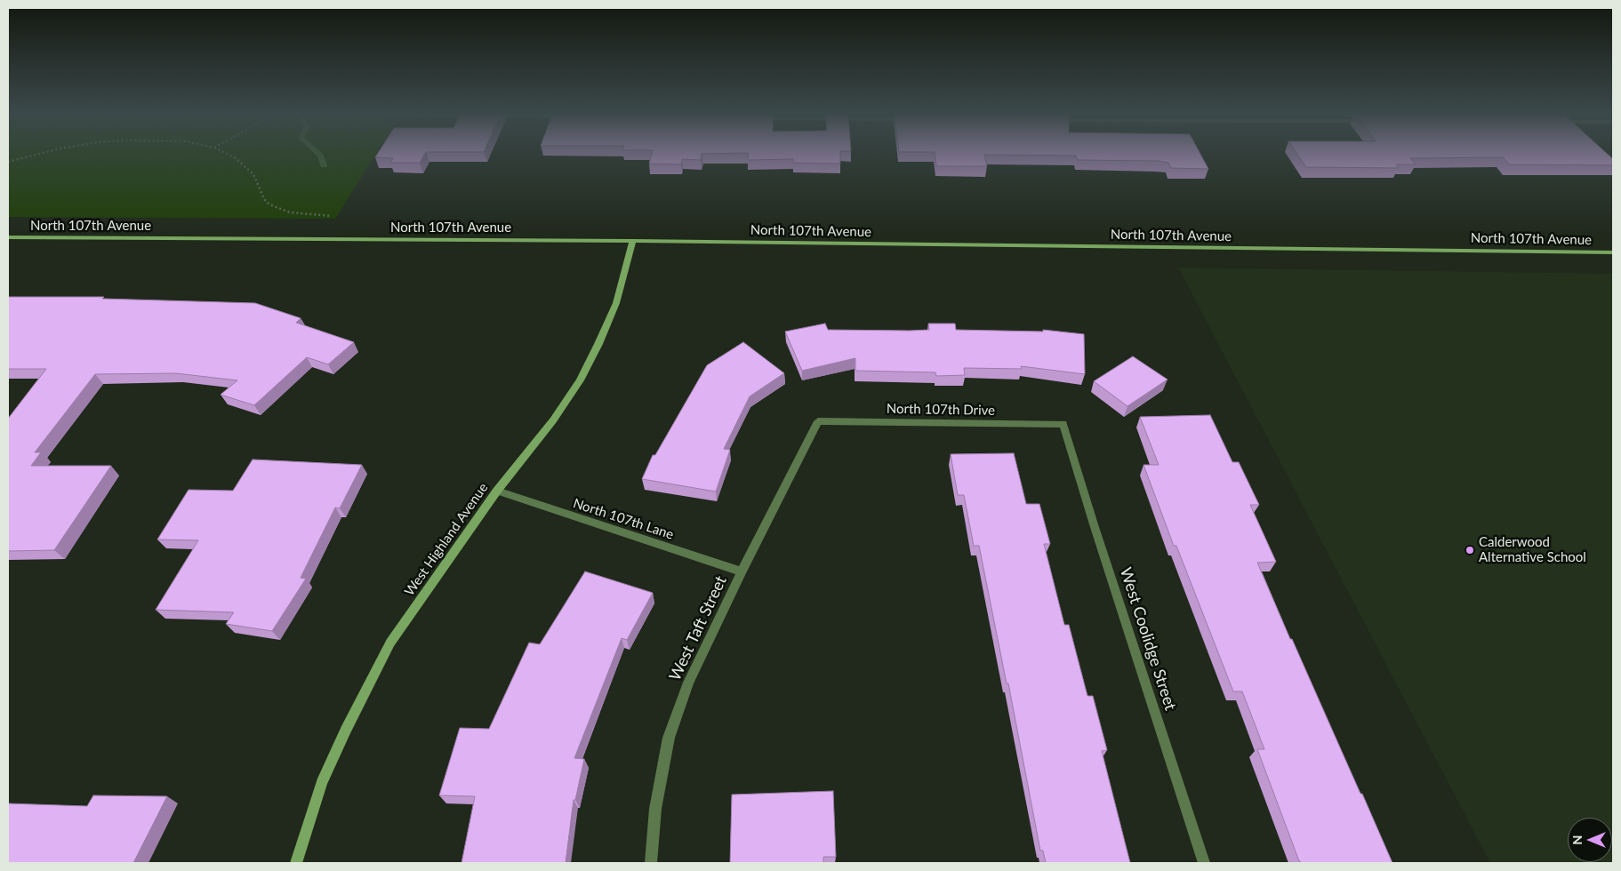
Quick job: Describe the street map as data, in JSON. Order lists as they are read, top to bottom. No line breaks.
{"streets":{"main road":["North 107th Avenue","West Highland Avenue"],"street":["North 107th Drive","North 107th Lane","West Taft Street","West Coolidge Street"]},"crossings":[["North 107th Avenue","West Highland Avenue"],["North 107th Drive","West Taft Street"],["North 107th Drive","West Coolidge Street"],["North 107th Lane","West Highland Avenue"],["North 107th Lane","West Taft Street"]],"places":["Calderwood Alternative School"],"north":"left"}
